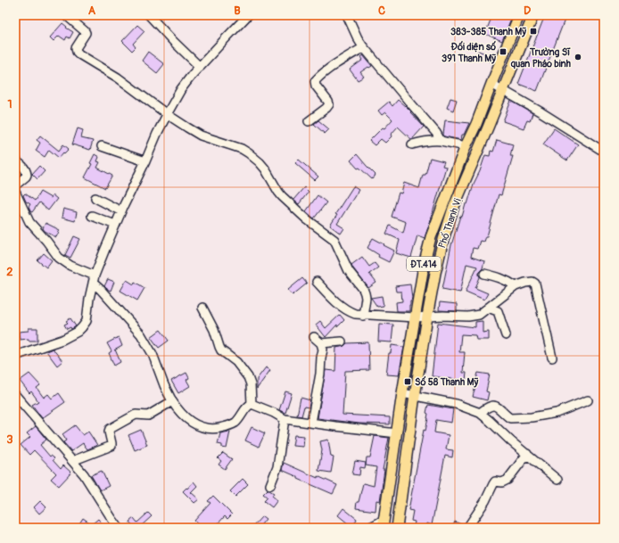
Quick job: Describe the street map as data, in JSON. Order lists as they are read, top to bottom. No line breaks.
{"streets":{"main road":["Phố Thanh Vị","ĐT.414"]},"places":{"transit":["383-385 Thanh Mỹ","Đối diện số 391 Thanh Mỹ","Số 58 Thanh Mỹ"],"other":["Trường Sĩ quan Pháo binh"]},"grid":{"columns":["A","B","C","D"],"rows":["1","2","3"]}}
